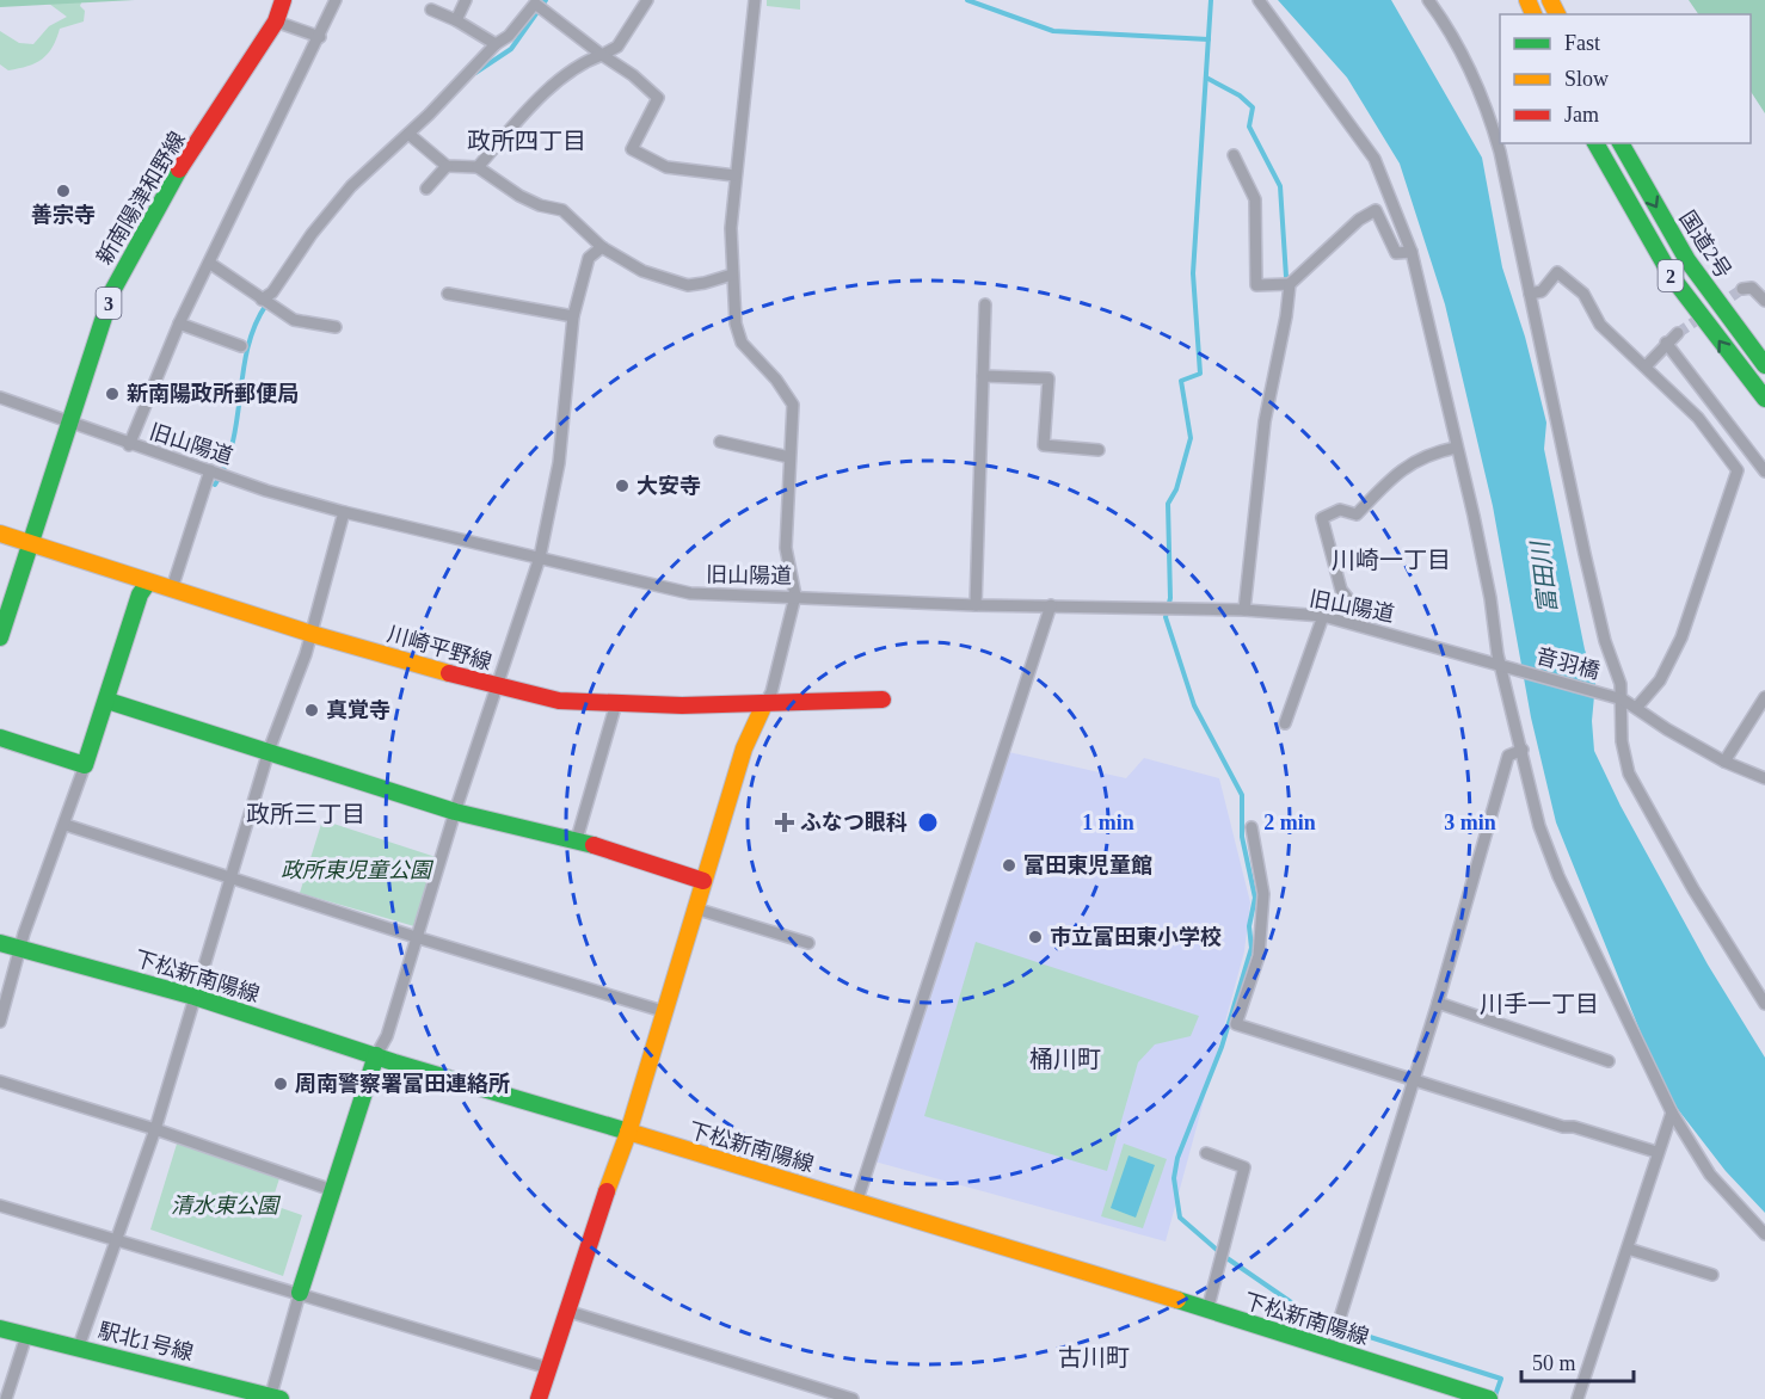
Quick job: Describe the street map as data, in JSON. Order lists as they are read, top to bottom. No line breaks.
{"streets":{"main road":["新南陽津和野線","国道2号","2","3","川崎平野線","下松新南陽線","駅北1号線"],"street":["旧山陽道","音羽橋"]},"crossings":[["新南陽津和野線","旧山陽道"],["新南陽津和野線","川崎平野線"],["旧山陽道","音羽橋"]],"districts":["政所四丁目","川崎一丁目","政所三丁目","川手一丁目","桶川町","古川町"],"water":["富田川"],"parks":["政所東児童公園","清水東公園"],"places":{"other":["善宗寺","新南陽政所郵便局","大安寺","真覚寺","富田東児童館","市立富田東小学校","周南警察署富田連絡所"],"health":["ふなつ眼科"]},"legend":["Fast","Slow","Jam"],"scale_bar":"50 m","rings":["1 min","2 min","3 min"]}
